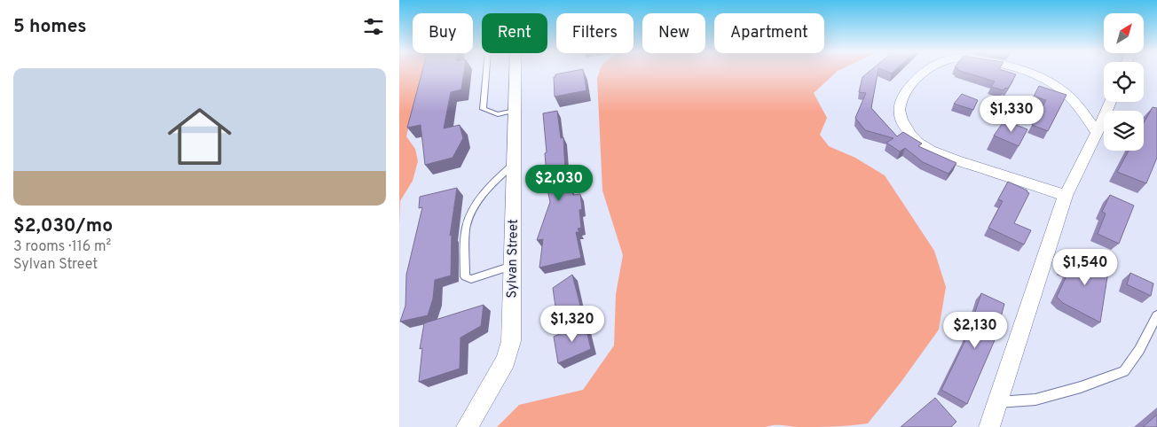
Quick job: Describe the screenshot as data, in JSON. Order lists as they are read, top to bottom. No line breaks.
{"streets":{"street":["Sylvan Street"]},"north":"top right","page":{"heading":"5 homes","chip":["Buy","Rent","Filters","New","Apartment"],"list":[{"name":"$2,030/mo","note":"3 rooms · 116 m² · Sylvan Street"}],"price":["$1,330","$2,030","$1,540","$1,320","$2,130"]}}
